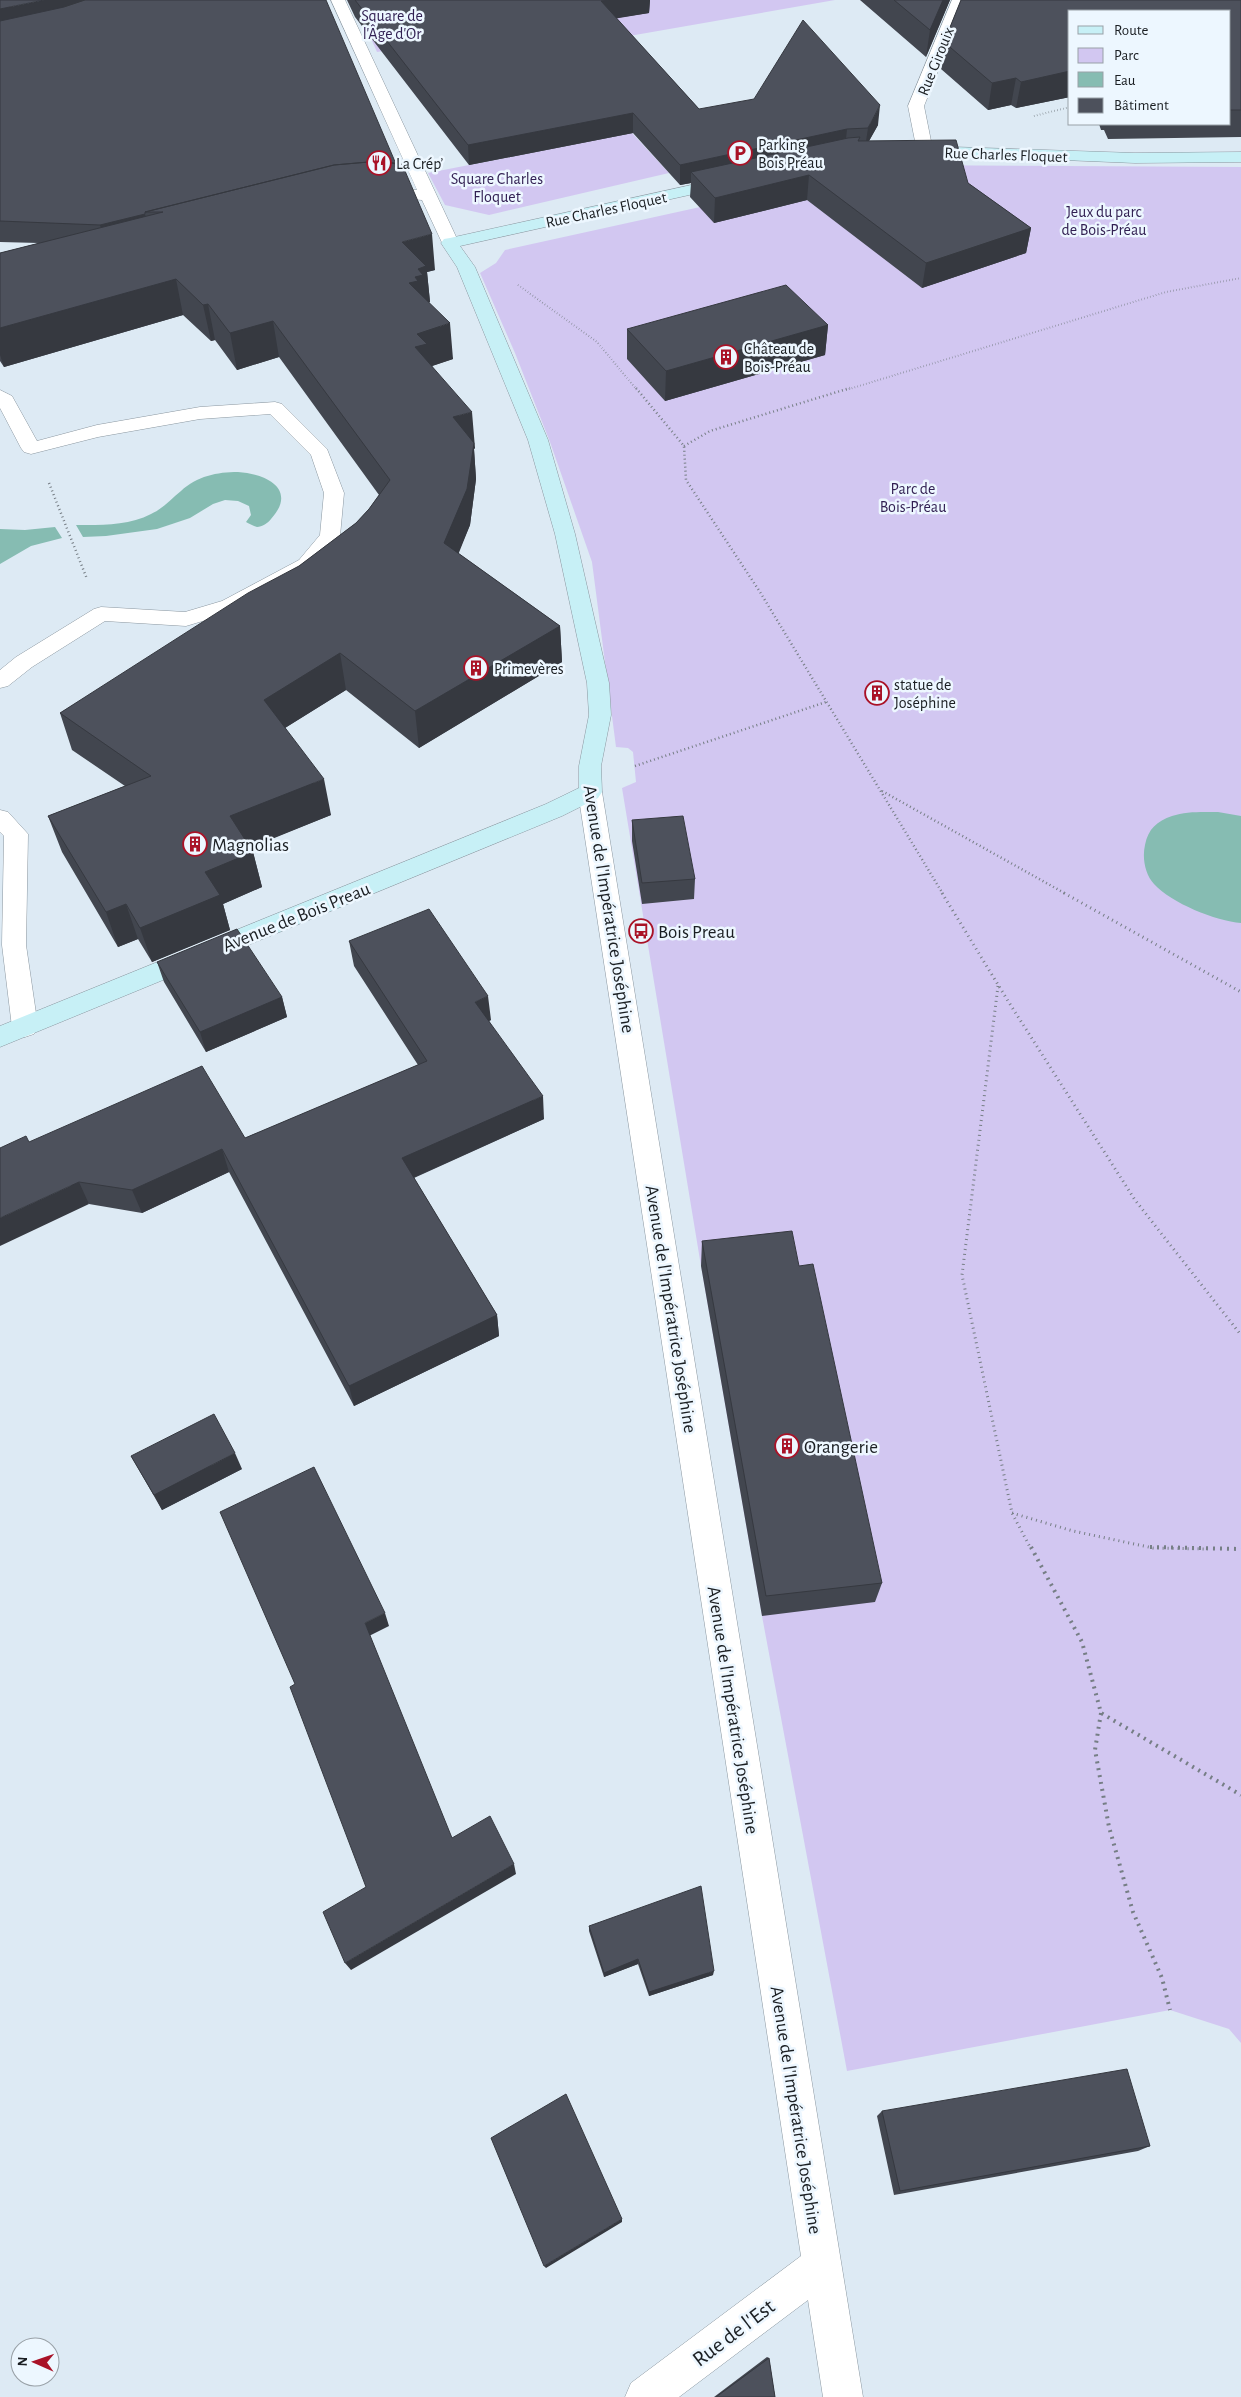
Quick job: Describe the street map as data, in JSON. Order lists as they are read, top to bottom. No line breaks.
{"streets":{"main road":["Rue Charles Floquet","Avenue de l'Impératrice Joséphine","Avenue de Bois Preau"],"street":["Rue Girouix","Rue de l'Est"]},"crossings":[["Rue Girouix","Rue Charles Floquet"],["Rue Charles Floquet","Avenue de l'Impératrice Joséphine"],["Avenue de l'Impératrice Joséphine","Avenue de Bois Preau"],["Avenue de l'Impératrice Joséphine","Rue de l'Est"]],"parks":["Square de l'Âge d'Or","Square Charles Floquet","Jeux du parc de Bois-Préau","Parc de Bois-Préau"],"places":{"parking":["Parking Bois Préau"],"restaurant":["La Crép’"],"building":["Château de Bois-Préau","Primevères","statue de Joséphine","Magnolias","Orangerie"],"bus stop":["Bois Preau"]},"legend":["Route","Parc","Eau","Bâtiment"],"north":"left"}
